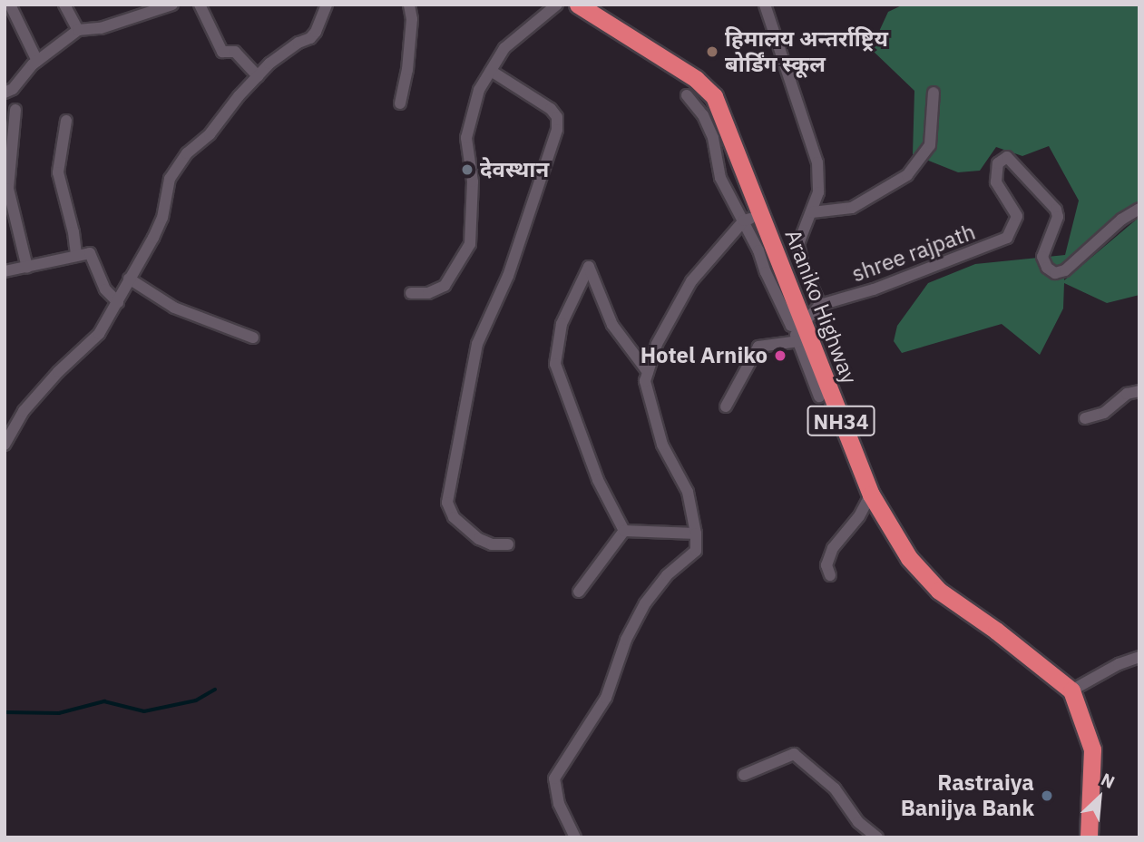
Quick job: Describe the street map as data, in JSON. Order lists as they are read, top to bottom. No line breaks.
{"streets":{"highway":["Araniko Highway","NH34"],"street":["shree rajpath"]},"places":["हिमालय अन्तर्राष्ट्रिय बोर्डिंग स्कूल","देवस्थान","Hotel Arniko","Rastraiya Banijya Bank"],"north":"top right"}
